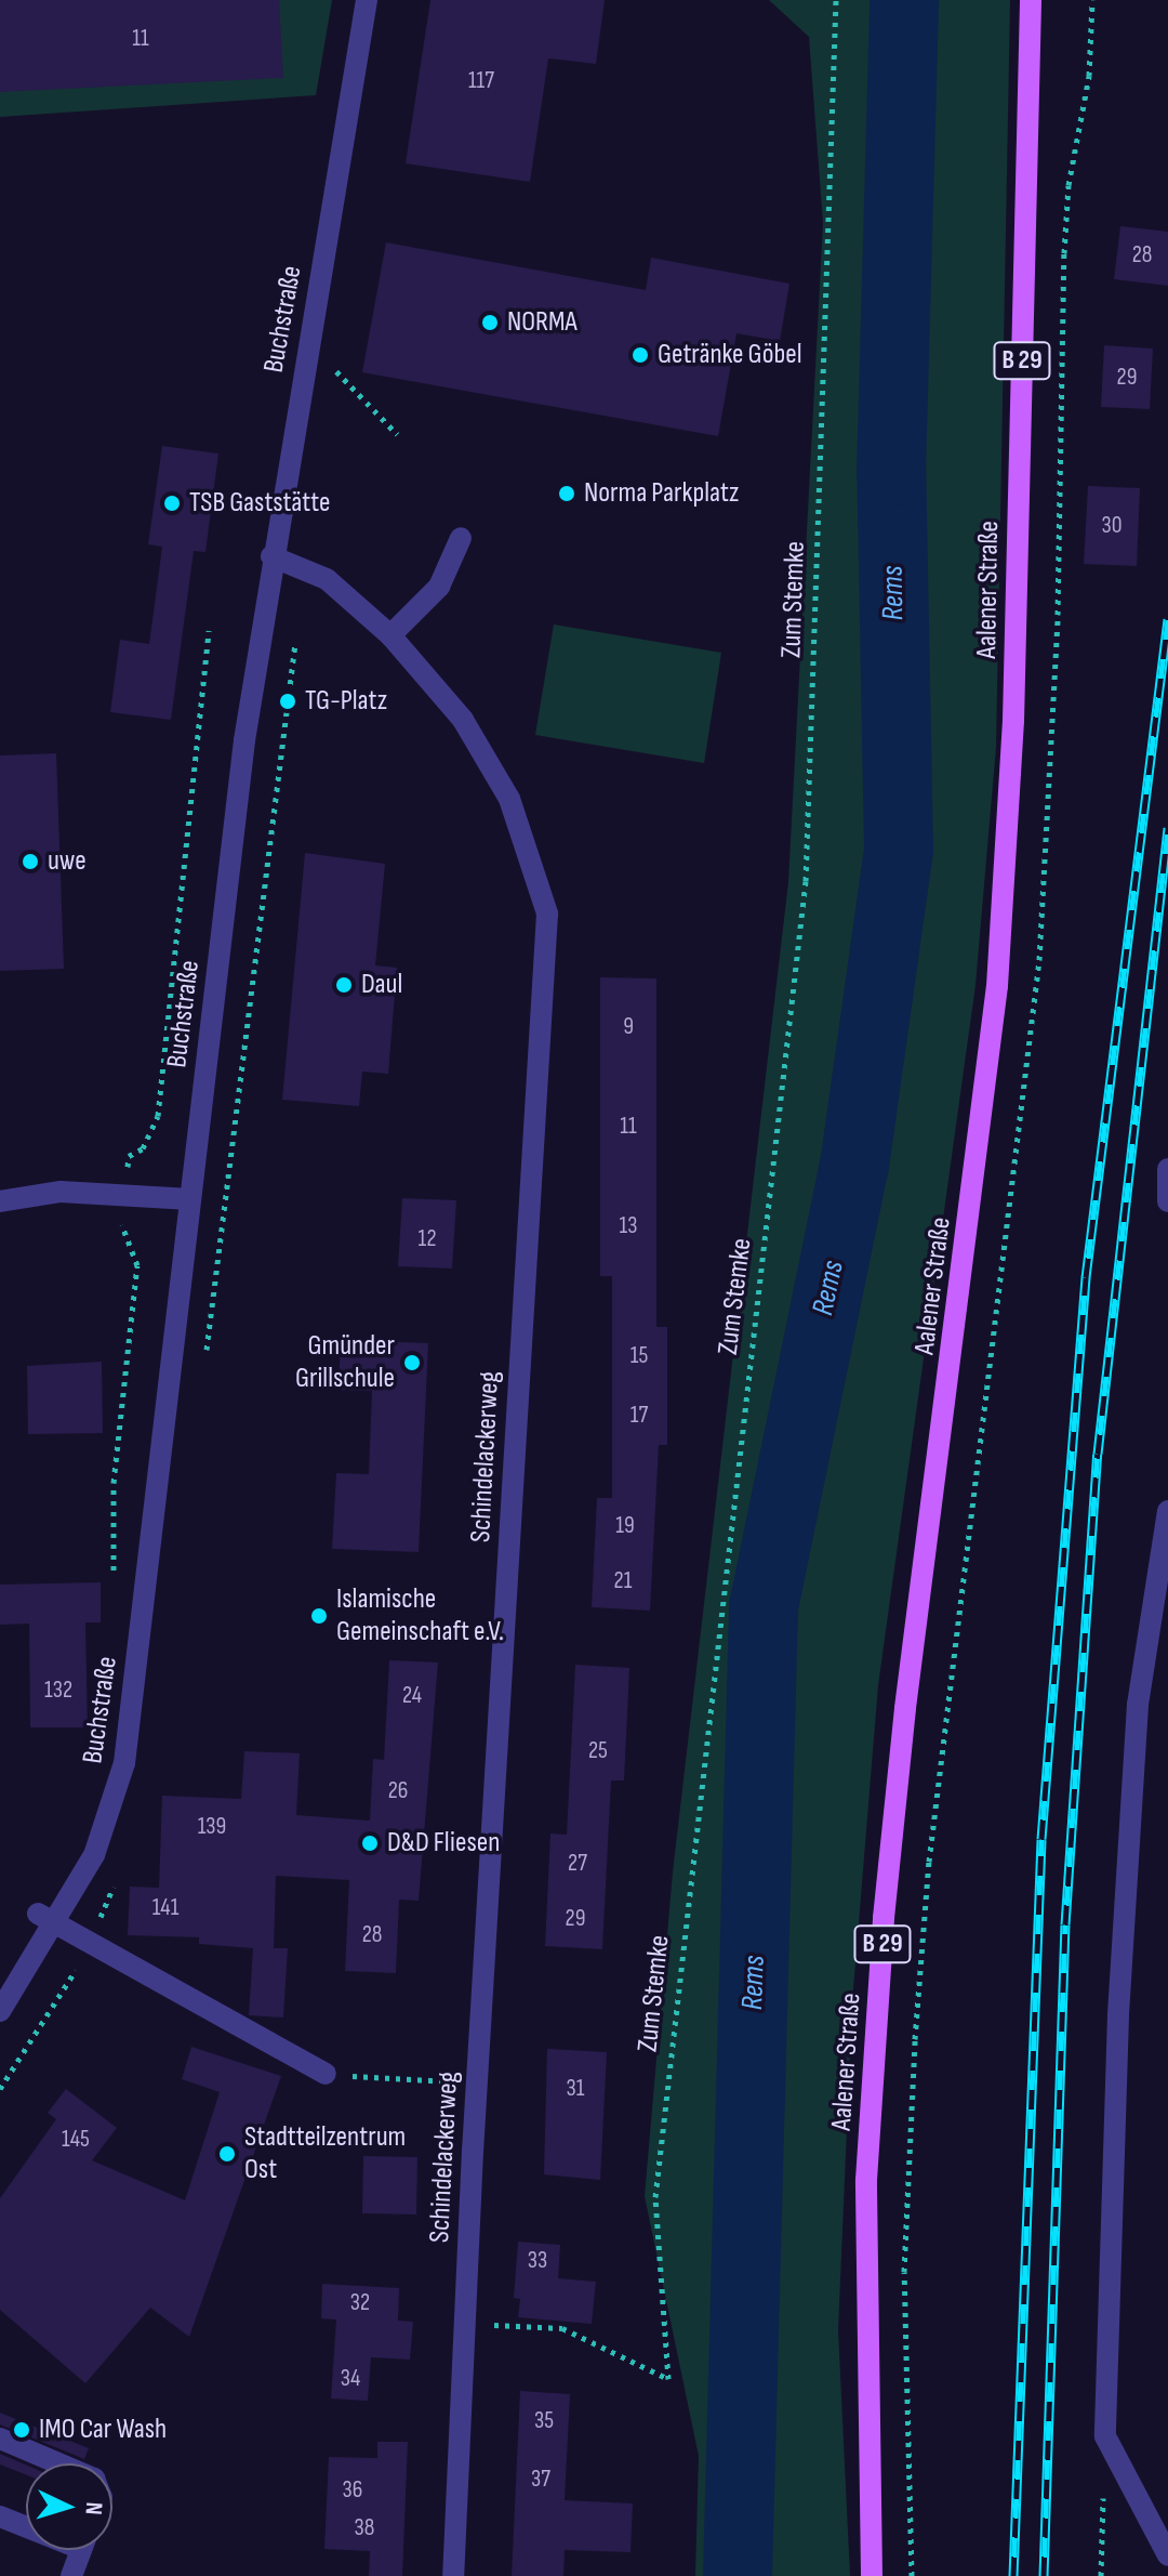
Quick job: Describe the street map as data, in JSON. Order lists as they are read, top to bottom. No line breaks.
{"streets":{"main road":["B 29","Aalener Straße"],"street":["Buchstraße","Schindelackerweg"],"path":["Zum Stemke"]},"crossings":[["Buchstraße","Schindelackerweg"],["Zum Stemke","Schindelackerweg"]],"water":["Rems"],"places":["NORMA","Getränke Göbel","Norma Parkplatz","TSB Gaststätte","TG-Platz","uwe","Daul","Gmünder Grillschule","Islamische Gemeinschaft e.V.","D&D Fliesen","Stadtteilzentrum Ost","IMO Car Wash"],"house_numbers":["11","117","28","29","30","9","11","13","12","15","17","19","21","132","24","25","26","139","27","141","29","28","31","145","33","32","34","35","37","36","38"],"north":"right"}
